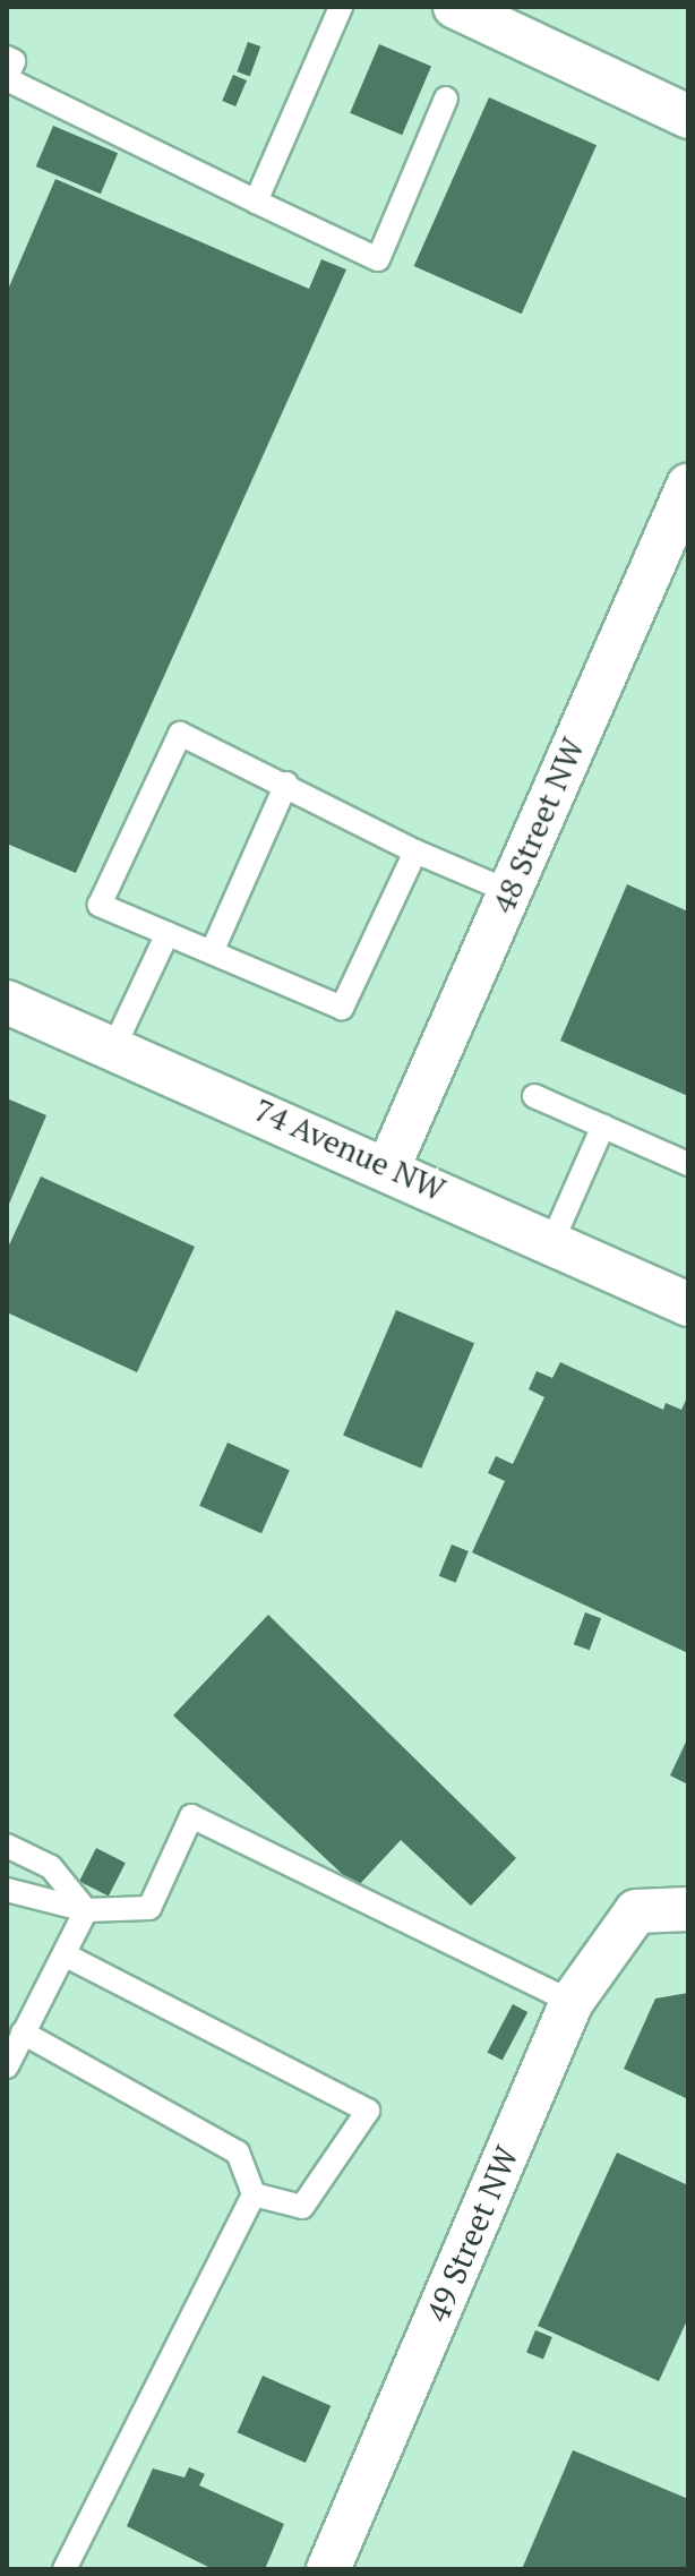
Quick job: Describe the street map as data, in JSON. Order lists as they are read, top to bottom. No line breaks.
{"streets":{"street":["48 Street NW","74 Avenue NW","49 Street NW"]},"crossings":[["48 Street NW","74 Avenue NW"]]}
